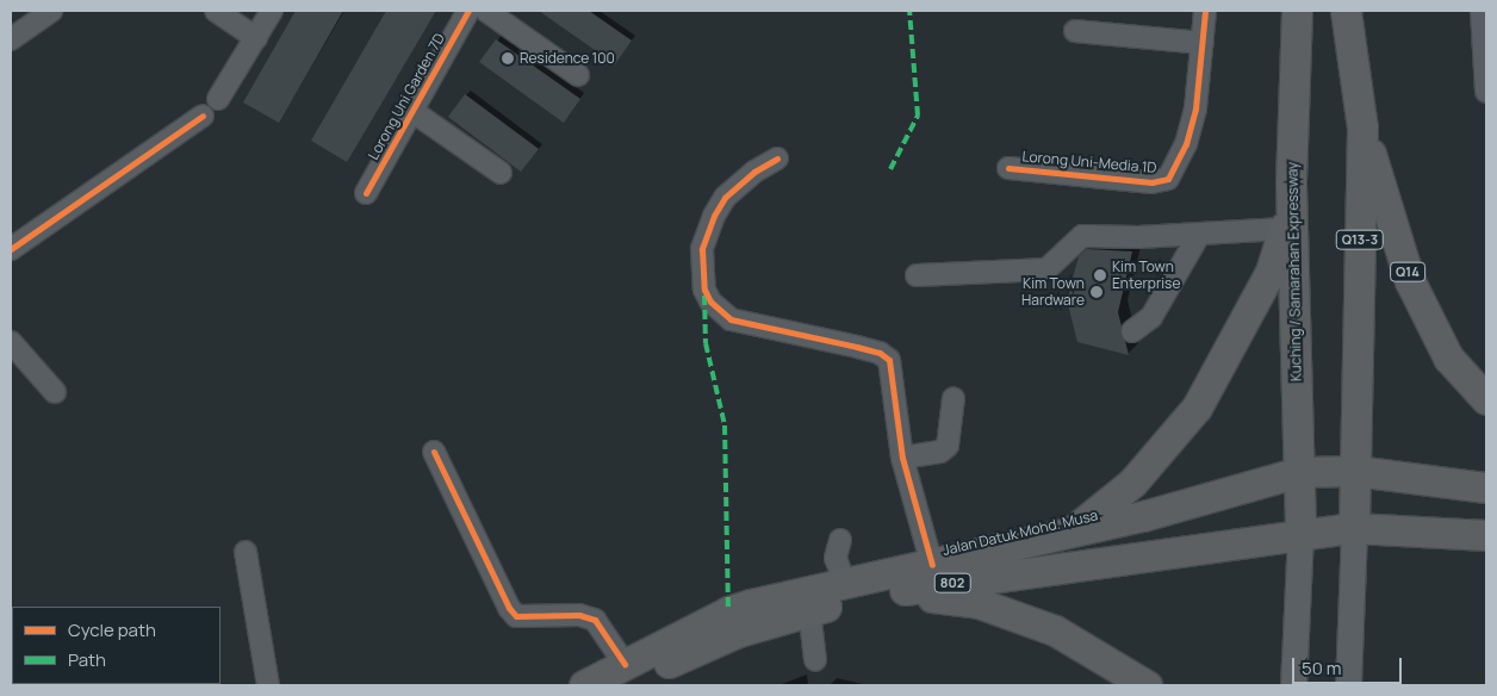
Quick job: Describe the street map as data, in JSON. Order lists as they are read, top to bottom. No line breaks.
{"streets":{"highway":["Q13-3","Kuching / Samarahan Expressway","Q14","Jalan Datuk Mohd. Musa","802"],"street":["Lorong Uni Garden 7D","Lorong Uni-Media 1D"]},"crossings":[["Q13-3","Q14"],["Q13-3","Jalan Datuk Mohd. Musa"],["Kuching / Samarahan Expressway","Jalan Datuk Mohd. Musa"]],"places":["Residence 100","Kim Town Enterprise","Kim Town Hardware"],"legend":["Cycle path","Path"],"scale_bar":"50 m"}
